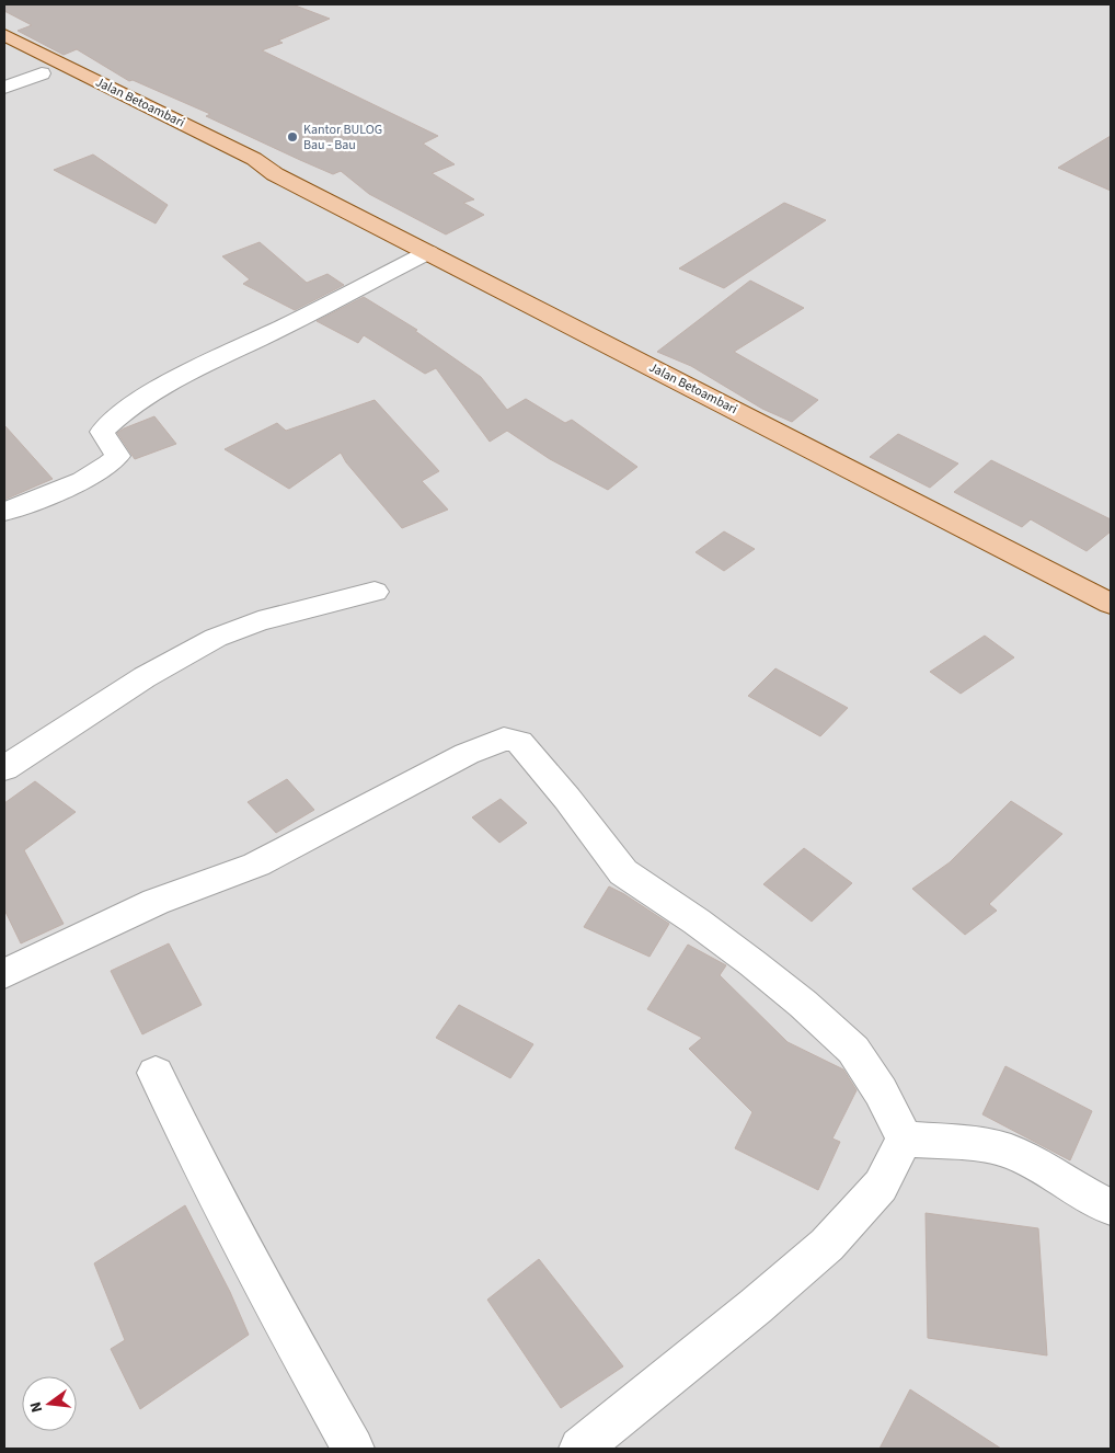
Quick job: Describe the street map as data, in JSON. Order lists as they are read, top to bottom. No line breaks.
{"streets":{"main road":["Jalan Betoambari"]},"places":["Kantor BULOG Bau - Bau"],"north":"left"}
